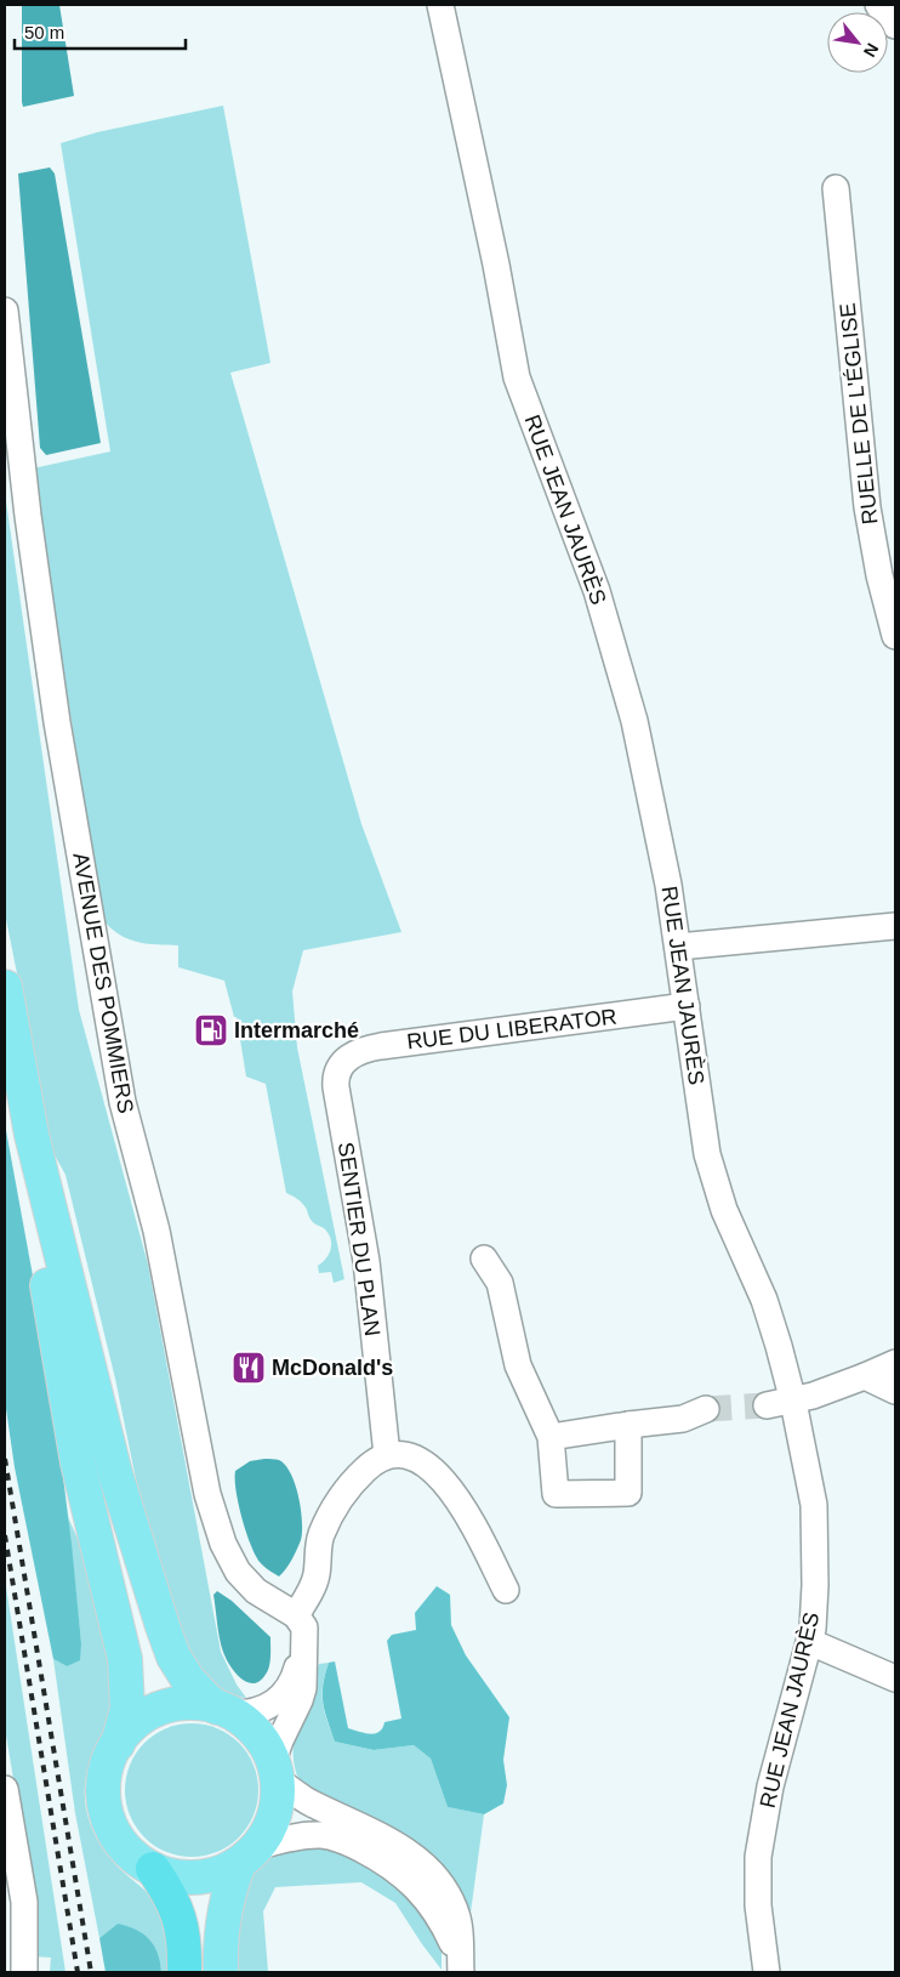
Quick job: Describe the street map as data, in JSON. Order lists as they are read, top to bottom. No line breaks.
{"streets":{"street":["RUELLE DE L'ÉGLISE","RUE JEAN JAURÈS","AVENUE DES POMMIERS","RUE DU LIBERATOR","SENTIER DU PLAN"]},"crossings":[["RUE JEAN JAURÈS","RUE DU LIBERATOR"],["RUE DU LIBERATOR","SENTIER DU PLAN"]],"places":{"fuel station":["Intermarché"],"restaurant":["McDonald's"]},"scale_bar":"50 m","north":"bottom right"}
